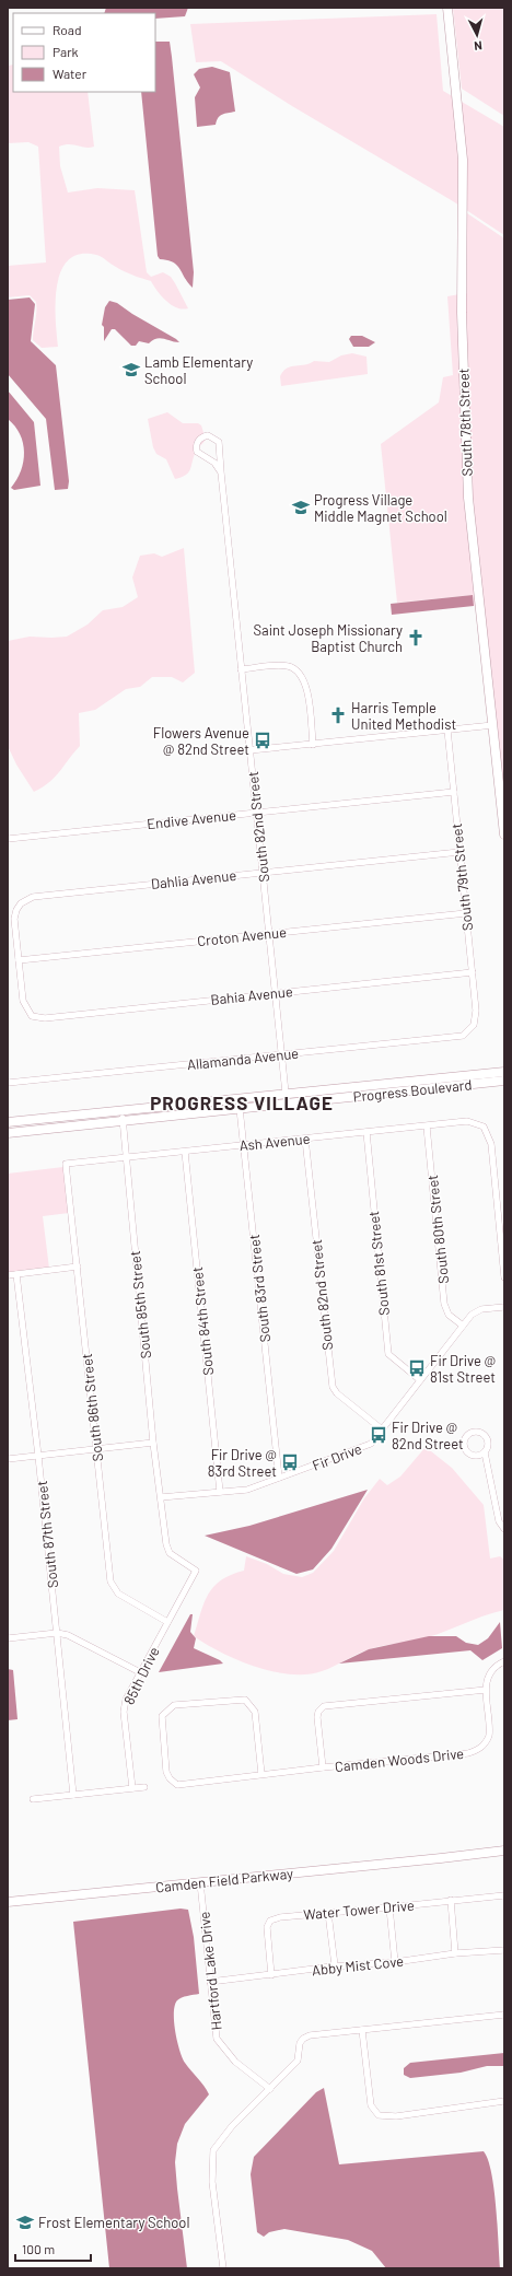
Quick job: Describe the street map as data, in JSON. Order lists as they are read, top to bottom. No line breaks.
{"streets":{"street":["South 78th Street","Endive Avenue","South 82nd Street","South 79th Street","Dahlia Avenue","Croton Avenue","Bahia Avenue","Allamanda Avenue","Progress Boulevard","Ash Avenue","South 80th Street","South 81st Street","South 83rd Street","South 85th Street","South 84th Street","South 86th Street","Fir Drive","South 87th Street","85th Drive","Camden Woods Drive","Camden Field Parkway","Water Tower Drive","Abby Mist Cove","Hartford Lake Drive"]},"crossings":[["Endive Avenue","South 82nd Street"],["Endive Avenue","South 79th Street"],["South 82nd Street","Dahlia Avenue"],["South 82nd Street","Croton Avenue"],["South 82nd Street","Bahia Avenue"],["South 82nd Street","Allamanda Avenue"],["South 82nd Street","Progress Boulevard"],["South 82nd Street","Ash Avenue"],["South 82nd Street","Fir Drive"],["South 79th Street","Dahlia Avenue"],["South 79th Street","Croton Avenue"],["South 79th Street","Bahia Avenue"],["South 79th Street","Allamanda Avenue"],["Dahlia Avenue","Croton Avenue"],["Dahlia Avenue","Bahia Avenue"],["Croton Avenue","Bahia Avenue"],["Progress Boulevard","South 83rd Street"],["Progress Boulevard","South 85th Street"],["Ash Avenue","South 80th Street"],["Ash Avenue","South 81st Street"],["Ash Avenue","South 83rd Street"],["Ash Avenue","South 85th Street"],["Ash Avenue","South 84th Street"],["Ash Avenue","South 86th Street"],["South 80th Street","Fir Drive"],["South 81st Street","Fir Drive"],["South 83rd Street","Fir Drive"],["South 85th Street","Fir Drive"],["South 85th Street","85th Drive"],["South 84th Street","Fir Drive"],["South 86th Street","85th Drive"],["Camden Field Parkway","Hartford Lake Drive"],["Water Tower Drive","Abby Mist Cove"],["Abby Mist Cove","Hartford Lake Drive"]],"districts":["PROGRESS VILLAGE"],"places":{"school or university":["Lamb Elementary School","Progress Village Middle Magnet School","Frost Elementary School"],"church":["Saint Joseph Missionary Baptist Church","Harris Temple United Methodist"],"bus stop":["Flowers Avenue @ 82nd Street","Fir Drive @ 81st Street","Fir Drive @ 82nd Street","Fir Drive @ 83rd Street"]},"legend":["Road","Park","Water"],"scale_bar":"100 m","north":"bottom"}
